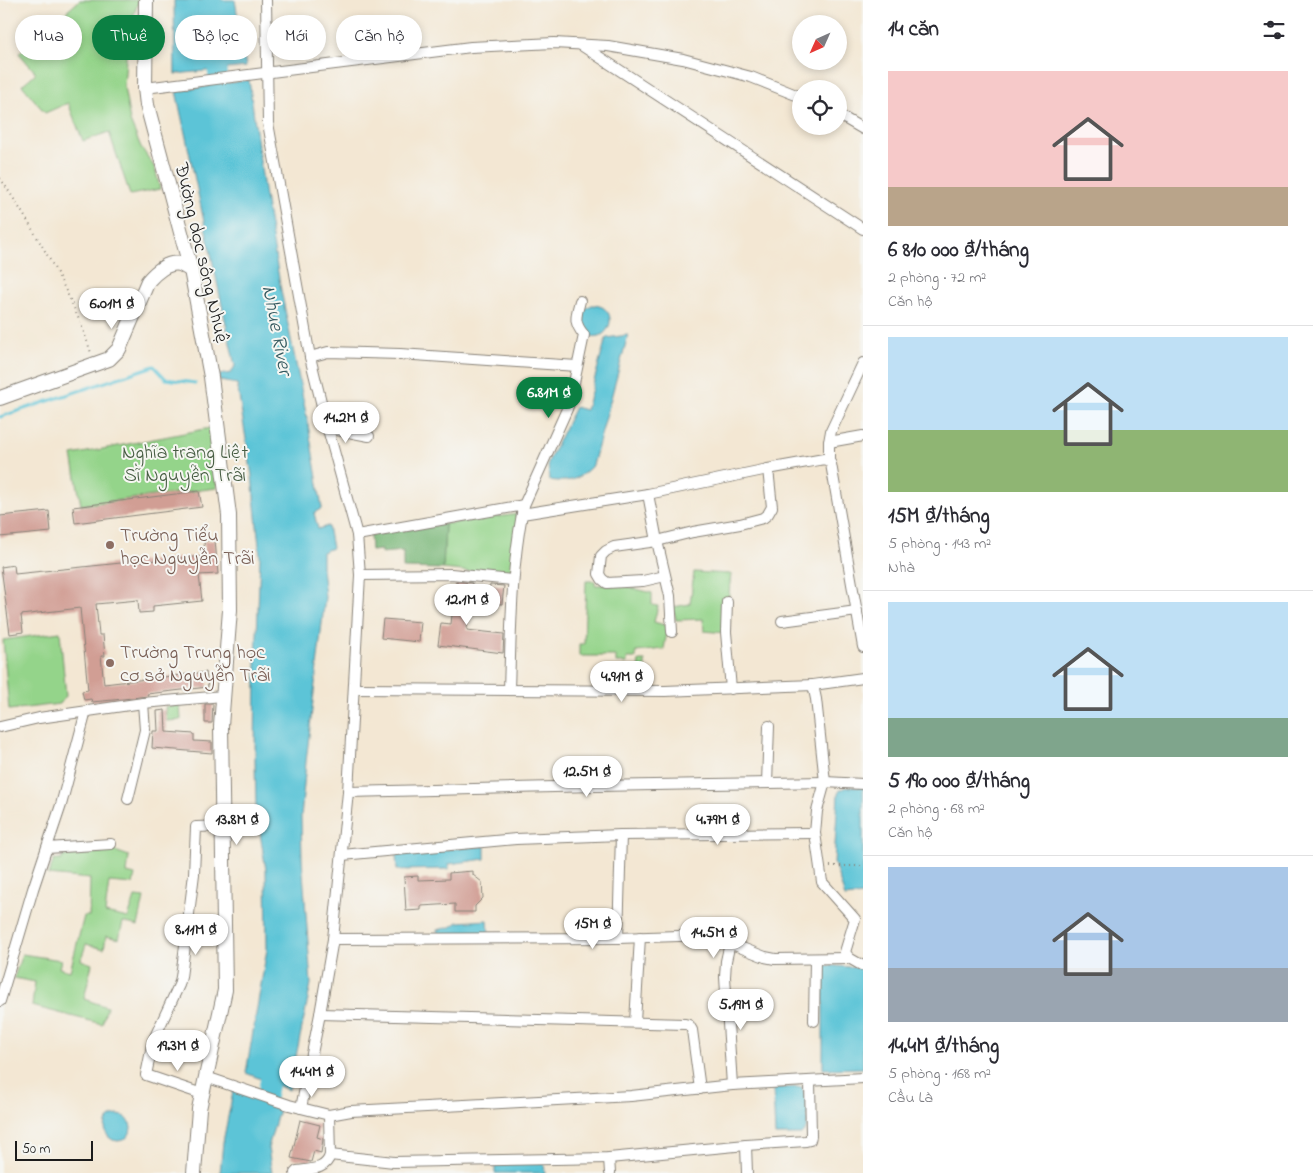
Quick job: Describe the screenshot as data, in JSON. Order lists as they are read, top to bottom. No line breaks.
{"streets":{"street":["Đường dọc sông Nhuệ"]},"water":["Nhue River"],"parks":["Nghĩa trang Liệt Sĩ Nguyễn Trãi"],"places":["Trường Tiểu học Nguyễn Trãi","Trường Trung học cơ sở Nguyễn Trãi"],"scale_bar":"50 m","north":"bottom left","page":{"heading":"14 căn","chip":["Mua","Thuê","Bộ lọc","Mới","Căn hộ"],"list":[{"name":"6 810 000 ₫/tháng","note":"2 phòng · 72 m² · Căn hộ"},{"name":"15M ₫/tháng","note":"5 phòng · 143 m² · Nhà"},{"name":"5 190 000 ₫/tháng","note":"2 phòng · 68 m² · Căn hộ"},{"name":"14.4M ₫/tháng","note":"5 phòng · 168 m² · Cầu Là"}],"price":["6.01M ₫","6.81M ₫","14.2M ₫","12.1M ₫","4.91M ₫","12.5M ₫","13.8M ₫","4.79M ₫","15M ₫","8.11M ₫","14.5M ₫","5.19M ₫","19.3M ₫","14.4M ₫"],"scale":"50 m"}}
